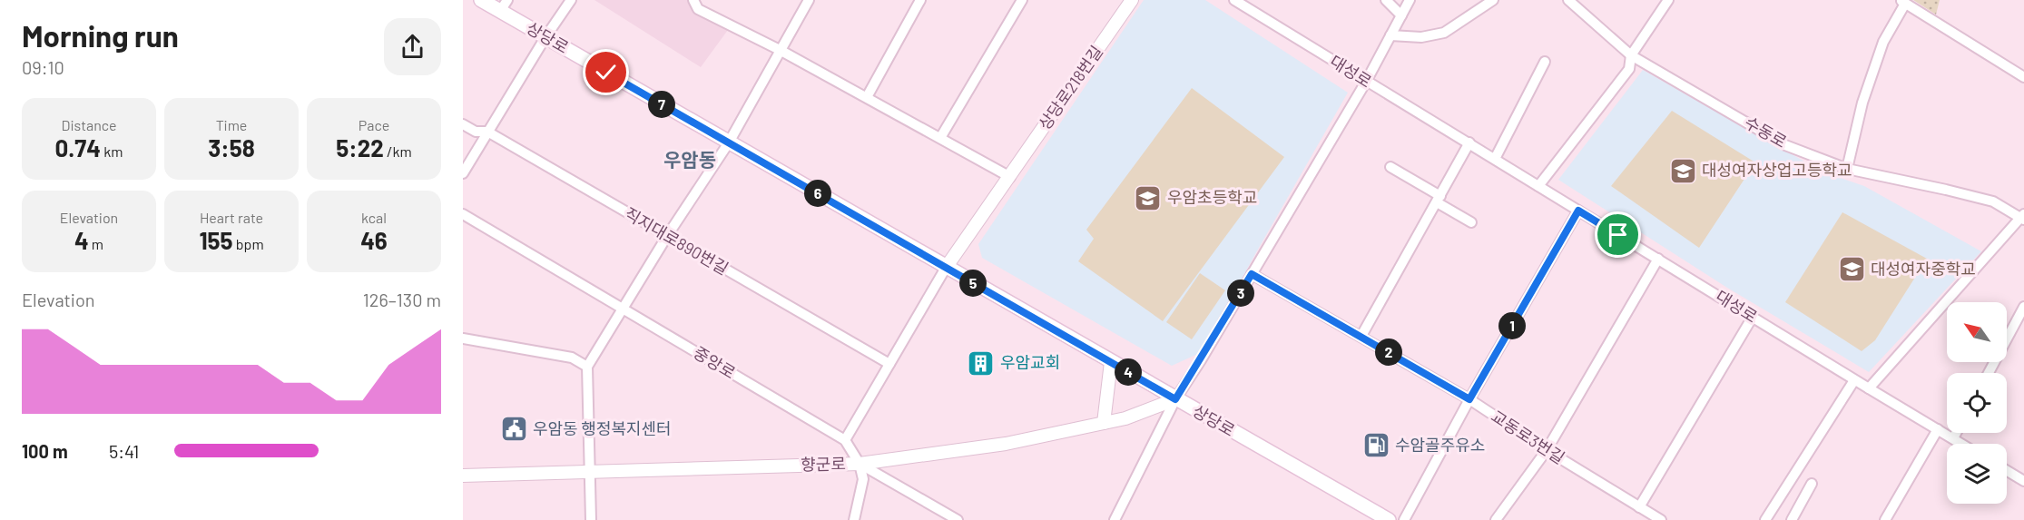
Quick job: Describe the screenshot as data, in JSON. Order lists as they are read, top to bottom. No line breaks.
{"streets":{"main road":["상당로"],"street":["대성로","상당로218번길","수동로","직지대로890번길","중앙로","교동로3번길","향군로"]},"crossings":[["상당로","상당로218번길"],["상당로","향군로"],["중앙로","향군로"]],"districts":["우암동"],"places":{"school or university":["대성여자상업고등학교","우암초등학교","대성여자중학교"],"building":["우암교회"],"public building":["우암동 행정복지센터"],"fuel station":["수암골주유소"]},"north":"top left","page":{"heading":["Morning run","09:10"],"pins":["7","6","5","3","1","2","4"],"stats":[["Distance","0.74 km"],["Time","3:58"],["Pace","5:22 /km"],["Elevation","4 m"],["Heart rate","155 bpm"],["kcal","46"]],"chart":["Elevation","126–130 m"],"list":[{"name":"100 m","note":"5:41"}]}}
